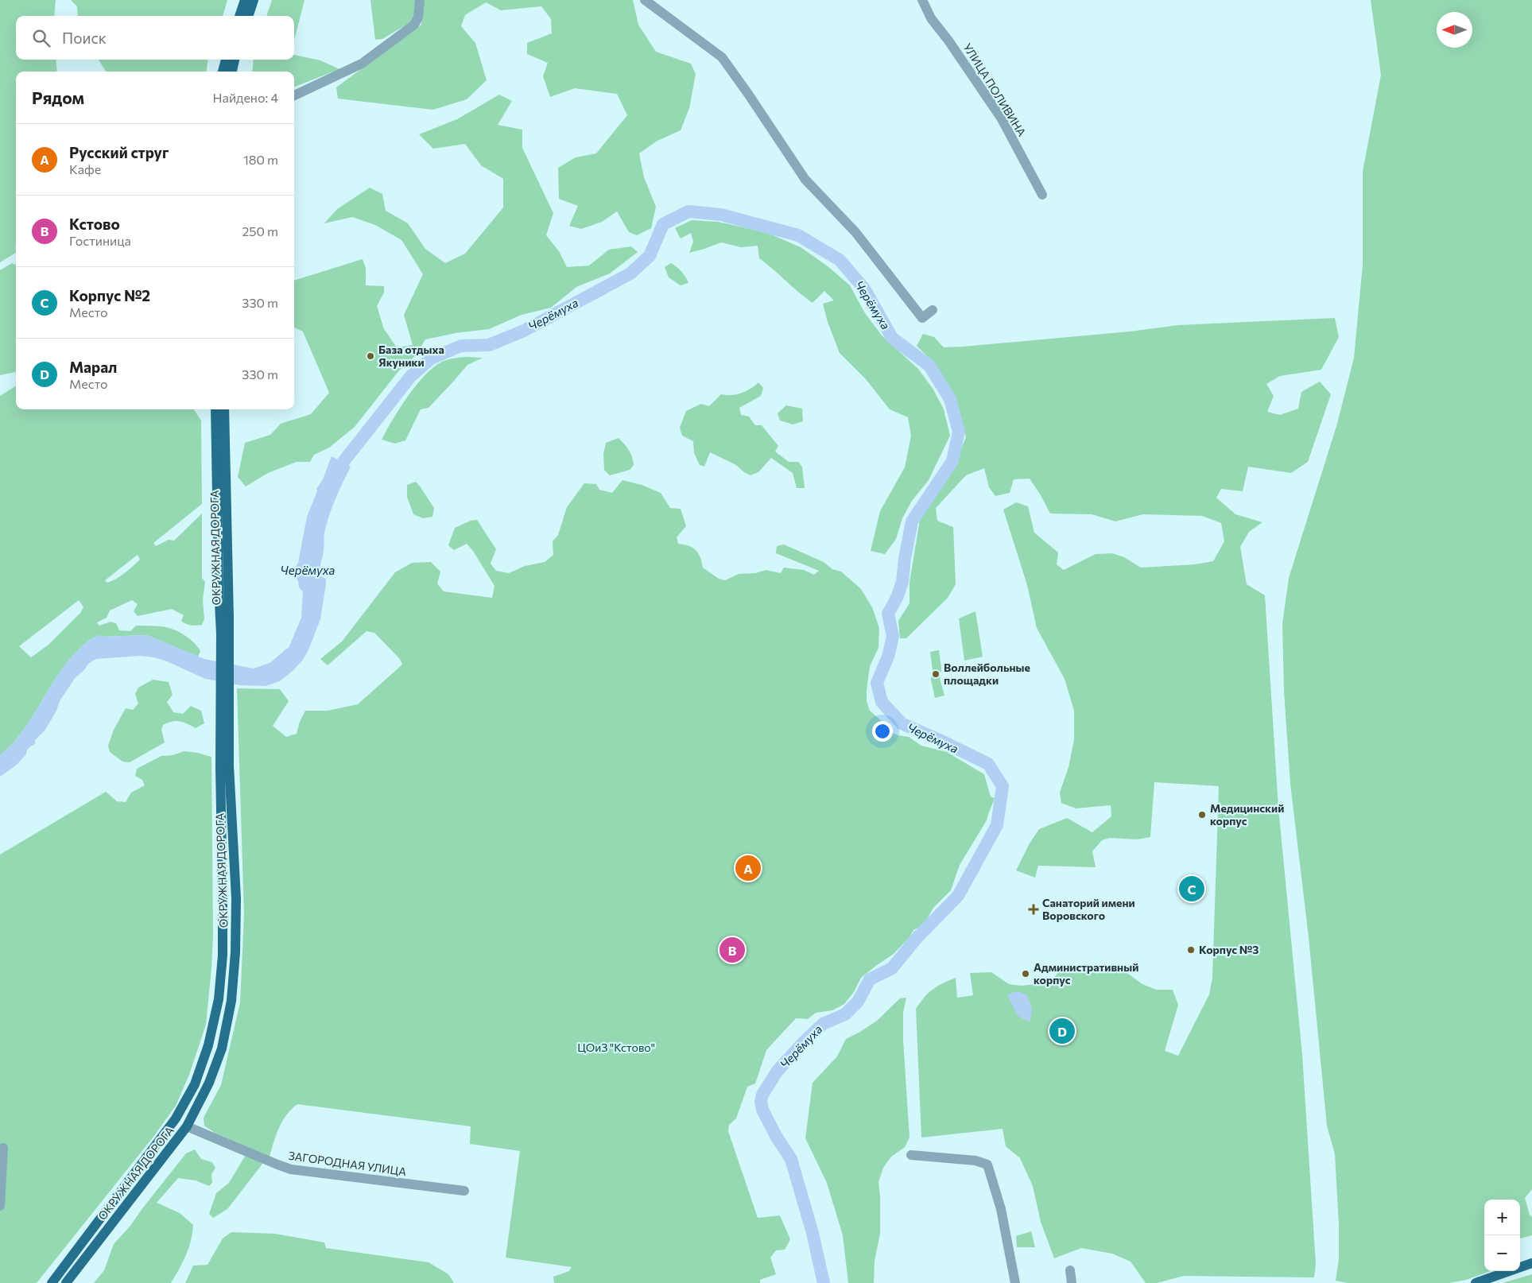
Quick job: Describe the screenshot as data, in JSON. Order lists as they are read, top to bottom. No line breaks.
{"streets":{"main road":["ОКРУЖНАЯ ДОРОГА"],"street":["УЛИЦА ПОЛИВИНА","ЗАГОРОДНАЯ УЛИЦА"]},"crossings":[["ОКРУЖНАЯ ДОРОГА","ЗАГОРОДНАЯ УЛИЦА"]],"water":["Черёмуха"],"parks":["ЦОиЗ \"Кстово\""],"places":{"other":["База отдыха Якуники","Воллейбольные площадки","Медицинский корпус","Корпус №3","Административный корпус"],"health":["Санаторий имени Воровского"]},"north":"left","page":{"search":"Поиск","heading":["Рядом","Найдено: 4"],"list":[{"mark":"A","name":"Русский струг","note":"Кафе","value":"180 m"},{"mark":"B","name":"Кстово","note":"Гостиница","value":"250 m"},{"mark":"C","name":"Корпус №2","note":"Место","value":"330 m"},{"mark":"D","name":"Марал","note":"Место","value":"330 m"}],"pins":["A","C","B","D"],"map_buttons":["+","−"]}}
